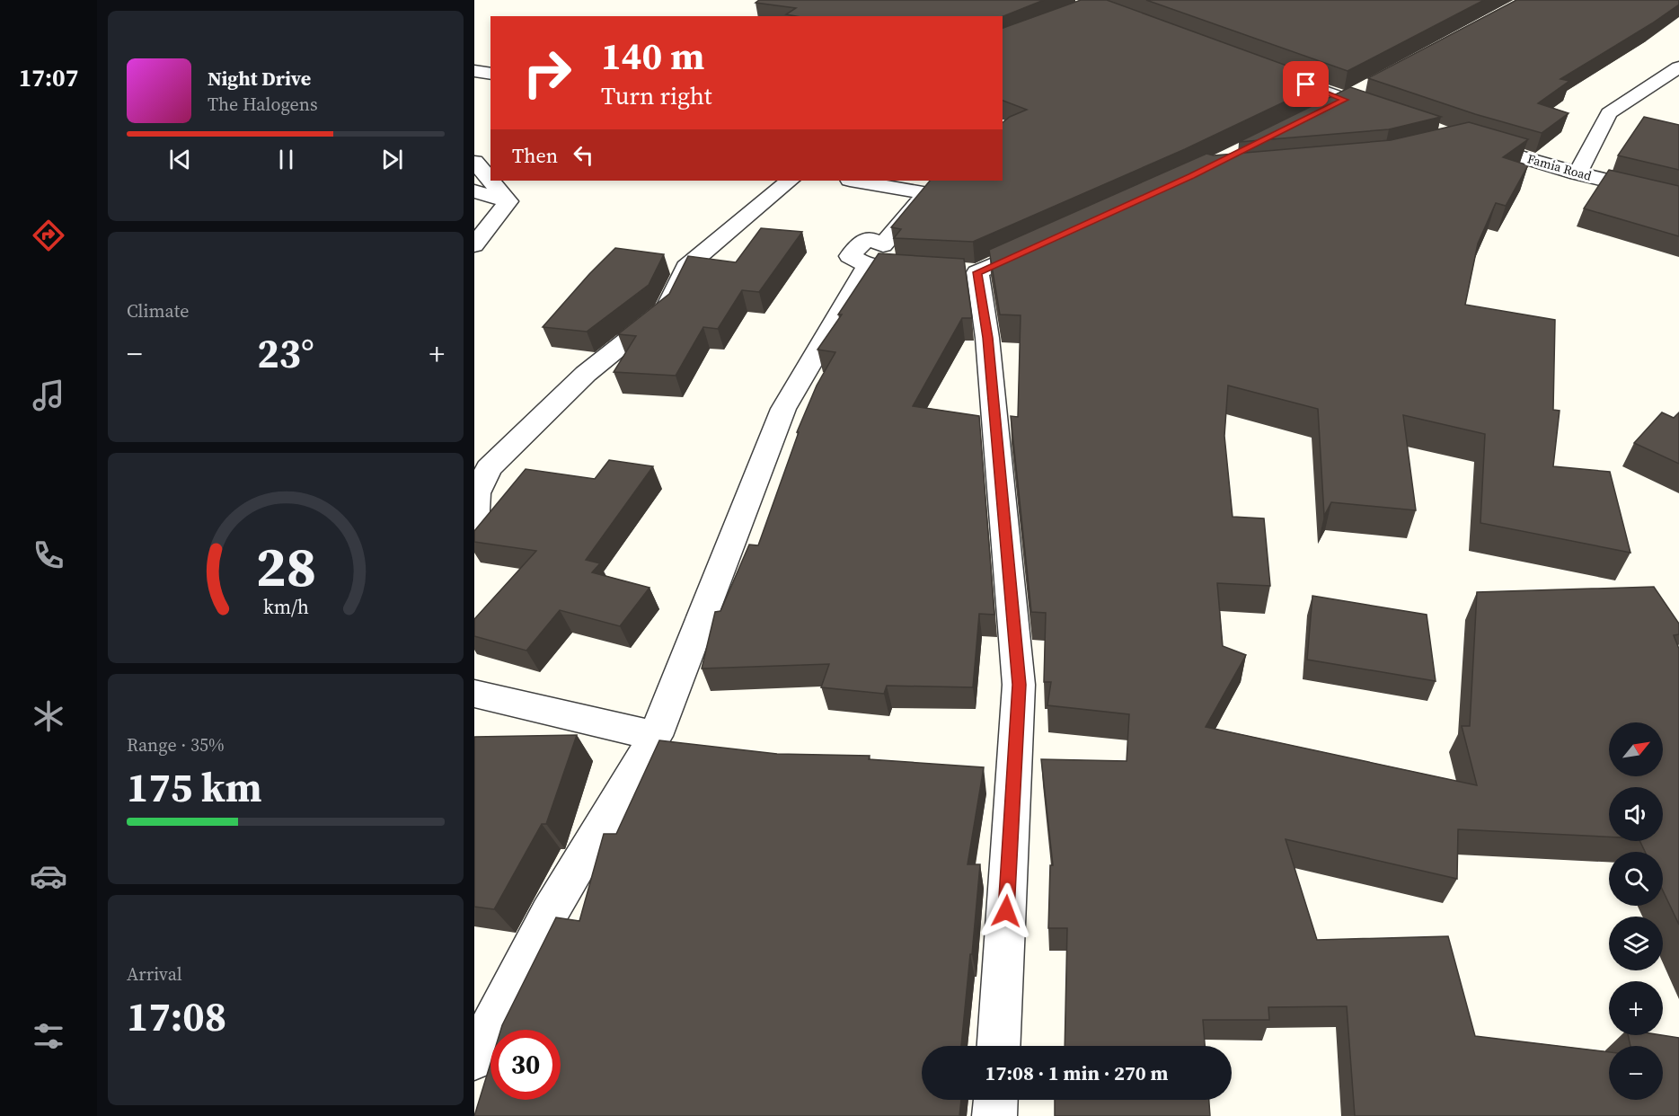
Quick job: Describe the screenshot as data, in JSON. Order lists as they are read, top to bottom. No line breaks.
{"streets":{"street":["Famia Road"]},"north":"top right","page":{"tabs":"17:07","turn":["140 m","Turn right"],"song":["Night Drive","The Halogens"],"then":"Then","tile":["Climate",["Range · 35%","175 km"],["Arrival","17:08"]],"heat":["−","23°","+"],"map_buttons":["+","−"],"limit":"30","trip":"17:08 · 1 min · 270 m","gauge":["28","km/h"]}}
